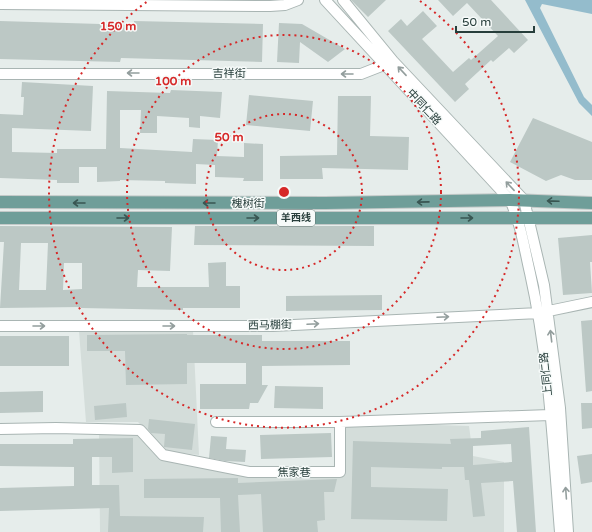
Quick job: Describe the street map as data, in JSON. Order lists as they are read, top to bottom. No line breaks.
{"streets":{"main road":["槐树街","羊西线"],"street":["吉祥街","中同仁路","西马棚街","上同仁路","焦家巷"]},"crossings":[["吉祥街","中同仁路"],["中同仁路","槐树街"],["中同仁路","上同仁路"],["槐树街","上同仁路"],["西马棚街","上同仁路"]],"one_way":["西马棚街"],"scale_bar":"50 m","rings":["150 m","100 m","50 m"]}
